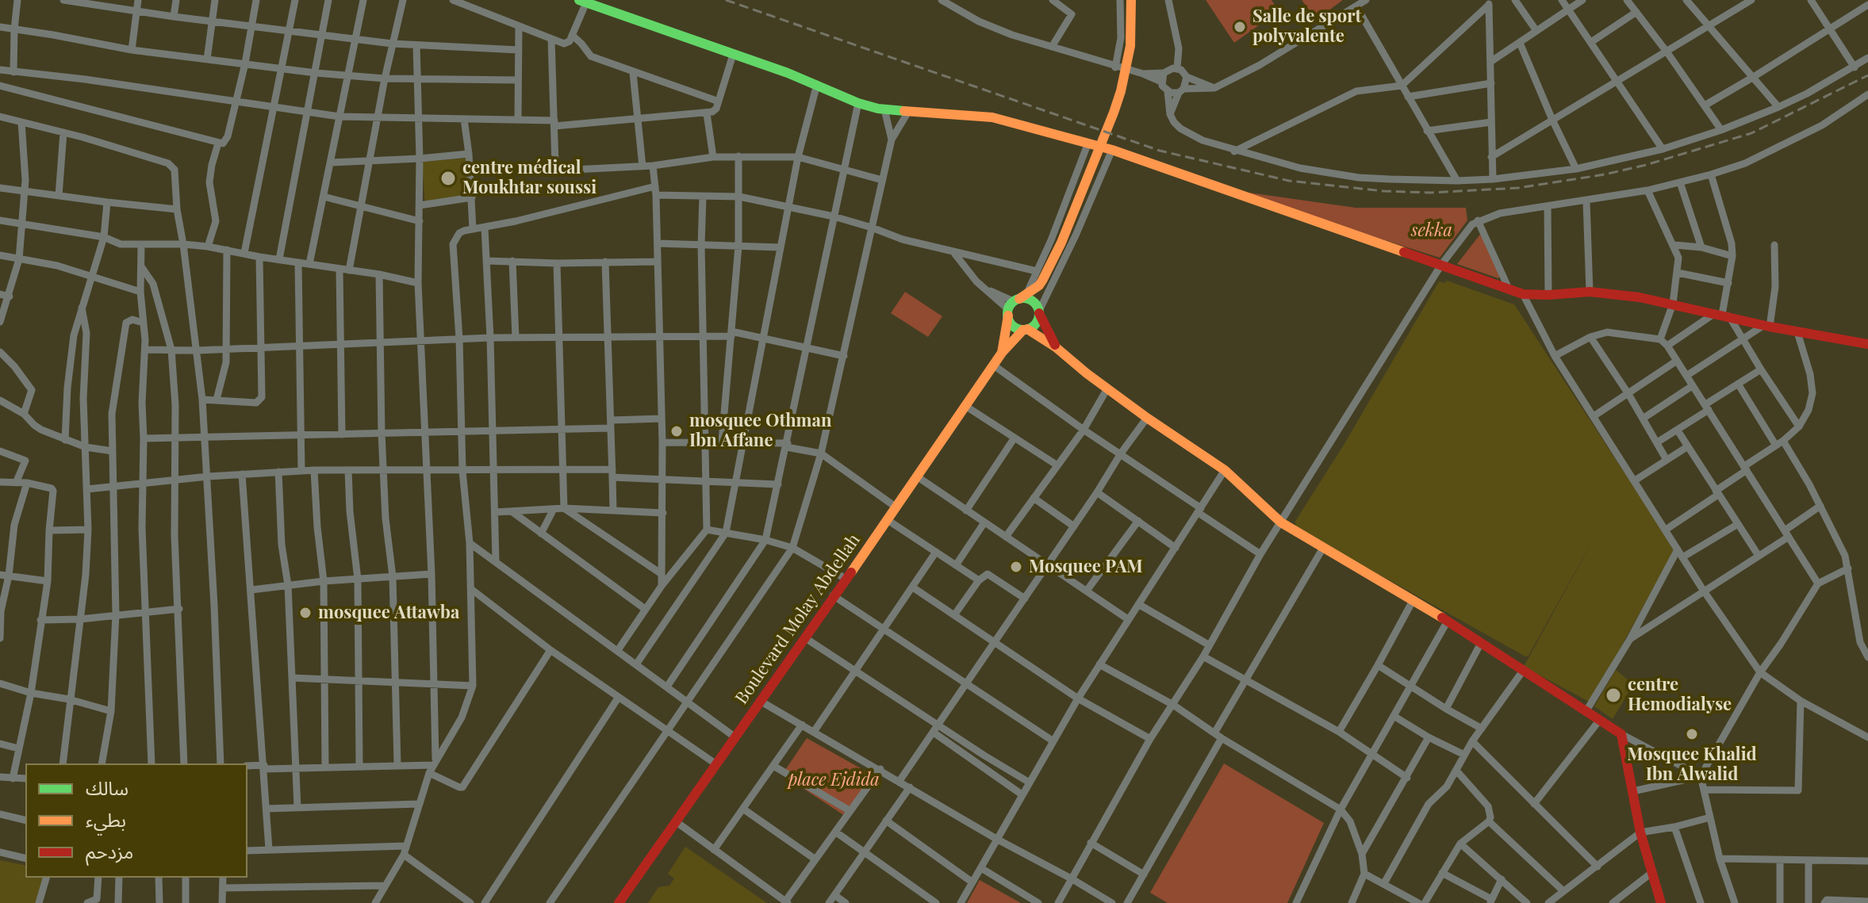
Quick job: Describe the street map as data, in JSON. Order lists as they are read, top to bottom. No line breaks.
{"streets":{"main road":["Boulevard Molay Abdellah"]},"parks":["sekka","place Ejdida"],"places":["Salle de sport polyvalente","centre médical Moukhtar soussi","mosquee Othman Ibn Affane","Mosquee PAM","mosquee Attawba","centre Hemodialyse","Mosquee Khalid Ibn Alwalid"],"legend":["سالك","بطيء","مزدحم"]}
